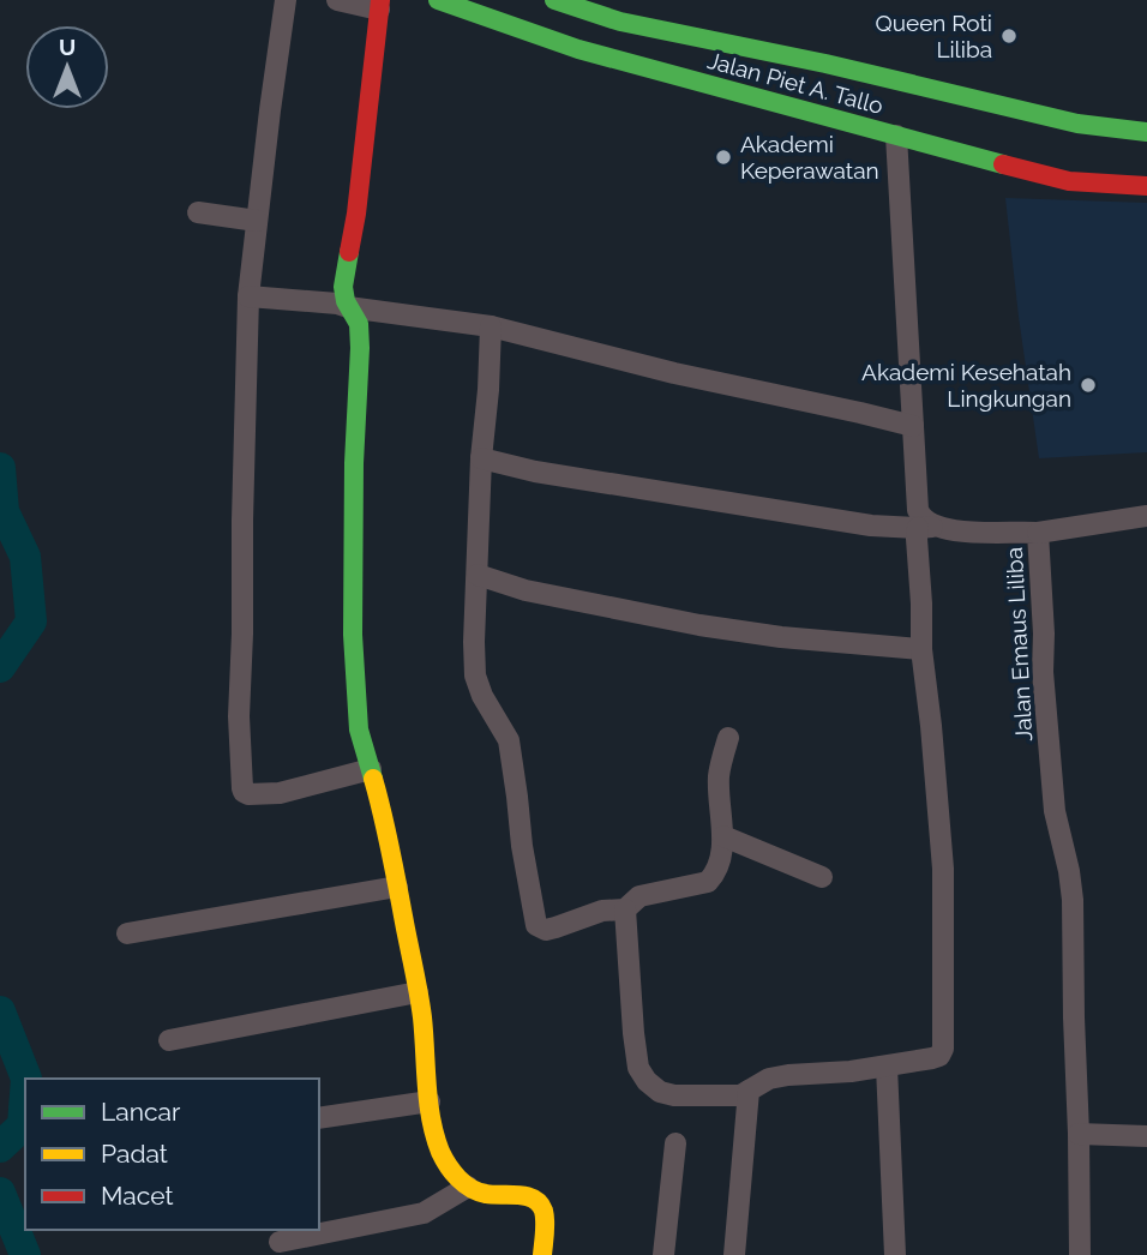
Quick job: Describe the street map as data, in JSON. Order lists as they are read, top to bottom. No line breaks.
{"streets":{"main road":["Jalan Piet A. Tallo"],"street":["Jalan Emaus Liliba"]},"places":["Queen Roti Liliba","Akademi Keperawatan","Akademi Kesehatah Lingkungan"],"legend":["Lancar","Padat","Macet"],"north":"top"}
